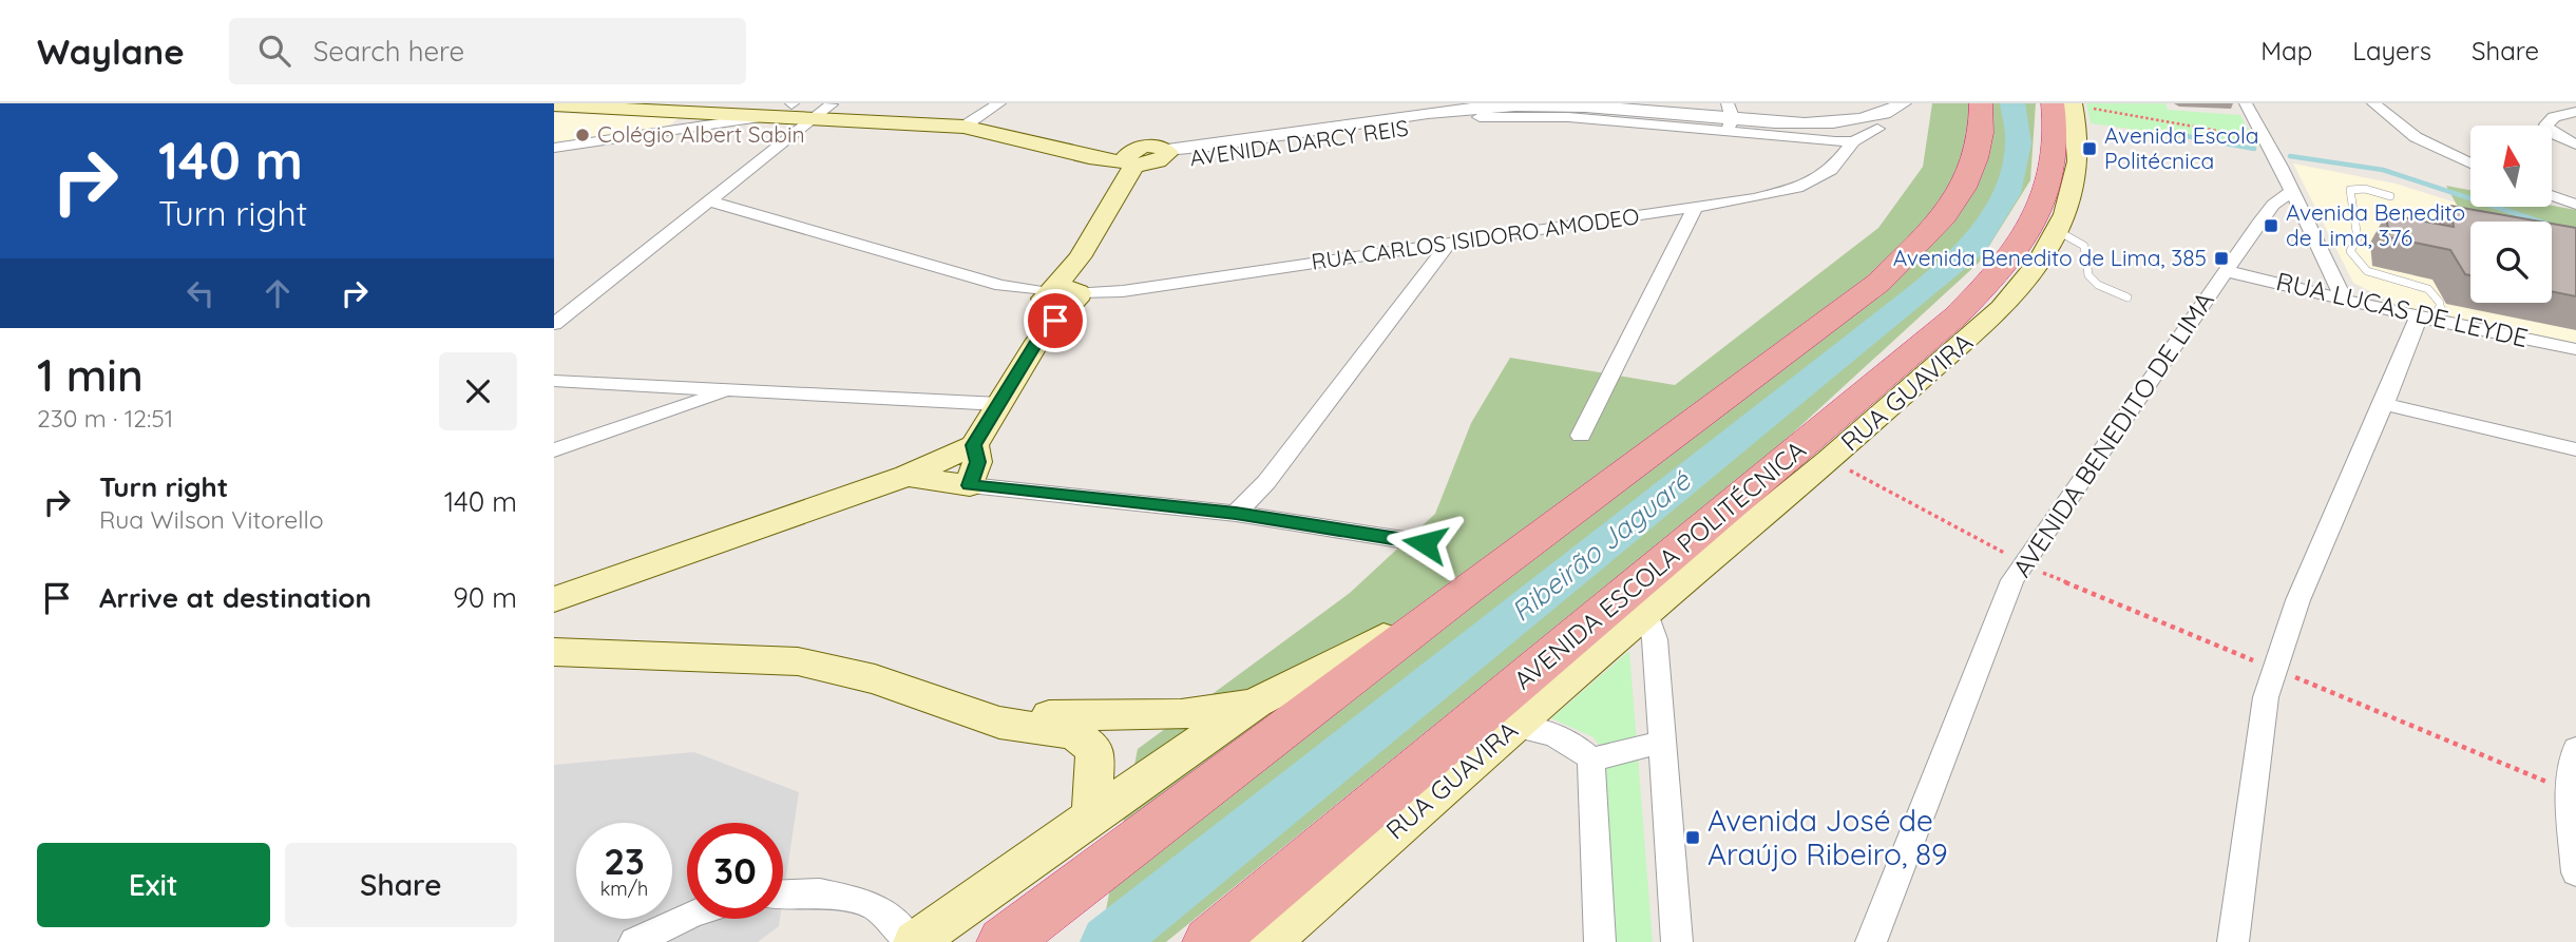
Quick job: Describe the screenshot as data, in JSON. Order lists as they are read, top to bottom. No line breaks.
{"streets":{"highway":["AVENIDA ESCOLA POLITÉCNICA"],"main road":["RUA GUAVIRA"],"street":["AVENIDA DARCY REIS","RUA CARLOS ISIDORO AMODEO","RUA LUCAS DE LEYDE","AVENIDA BENEDITO DE LIMA"]},"crossings":[["AVENIDA DARCY REIS","RUA CARLOS ISIDORO AMODEO"],["RUA LUCAS DE LEYDE","AVENIDA BENEDITO DE LIMA"],["RUA GUAVIRA","AVENIDA ESCOLA POLITÉCNICA"]],"water":["Ribeirão Jaguaré"],"places":{"other":["Colégio Albert Sabin"],"transit":["Avenida Escola Politécnica","Avenida Benedito de Lima, 376","Avenida Benedito de Lima, 385","Avenida José de Araújo Ribeiro, 89"]},"north":"top","page":{"header":"Waylane","search":"Search here","nav":["Map","Layers","Share"],"turn":["140 m","Turn right"],"heading":["1 min","230 m · 12:51"],"list":[{"name":"Turn right","note":"Rua Wilson Vitorello","value":"140 m"},{"name":"Arrive at destination","value":"90 m"}],"speed":"23 km/h","limit":"30","buttons":["Exit","Share"]}}
